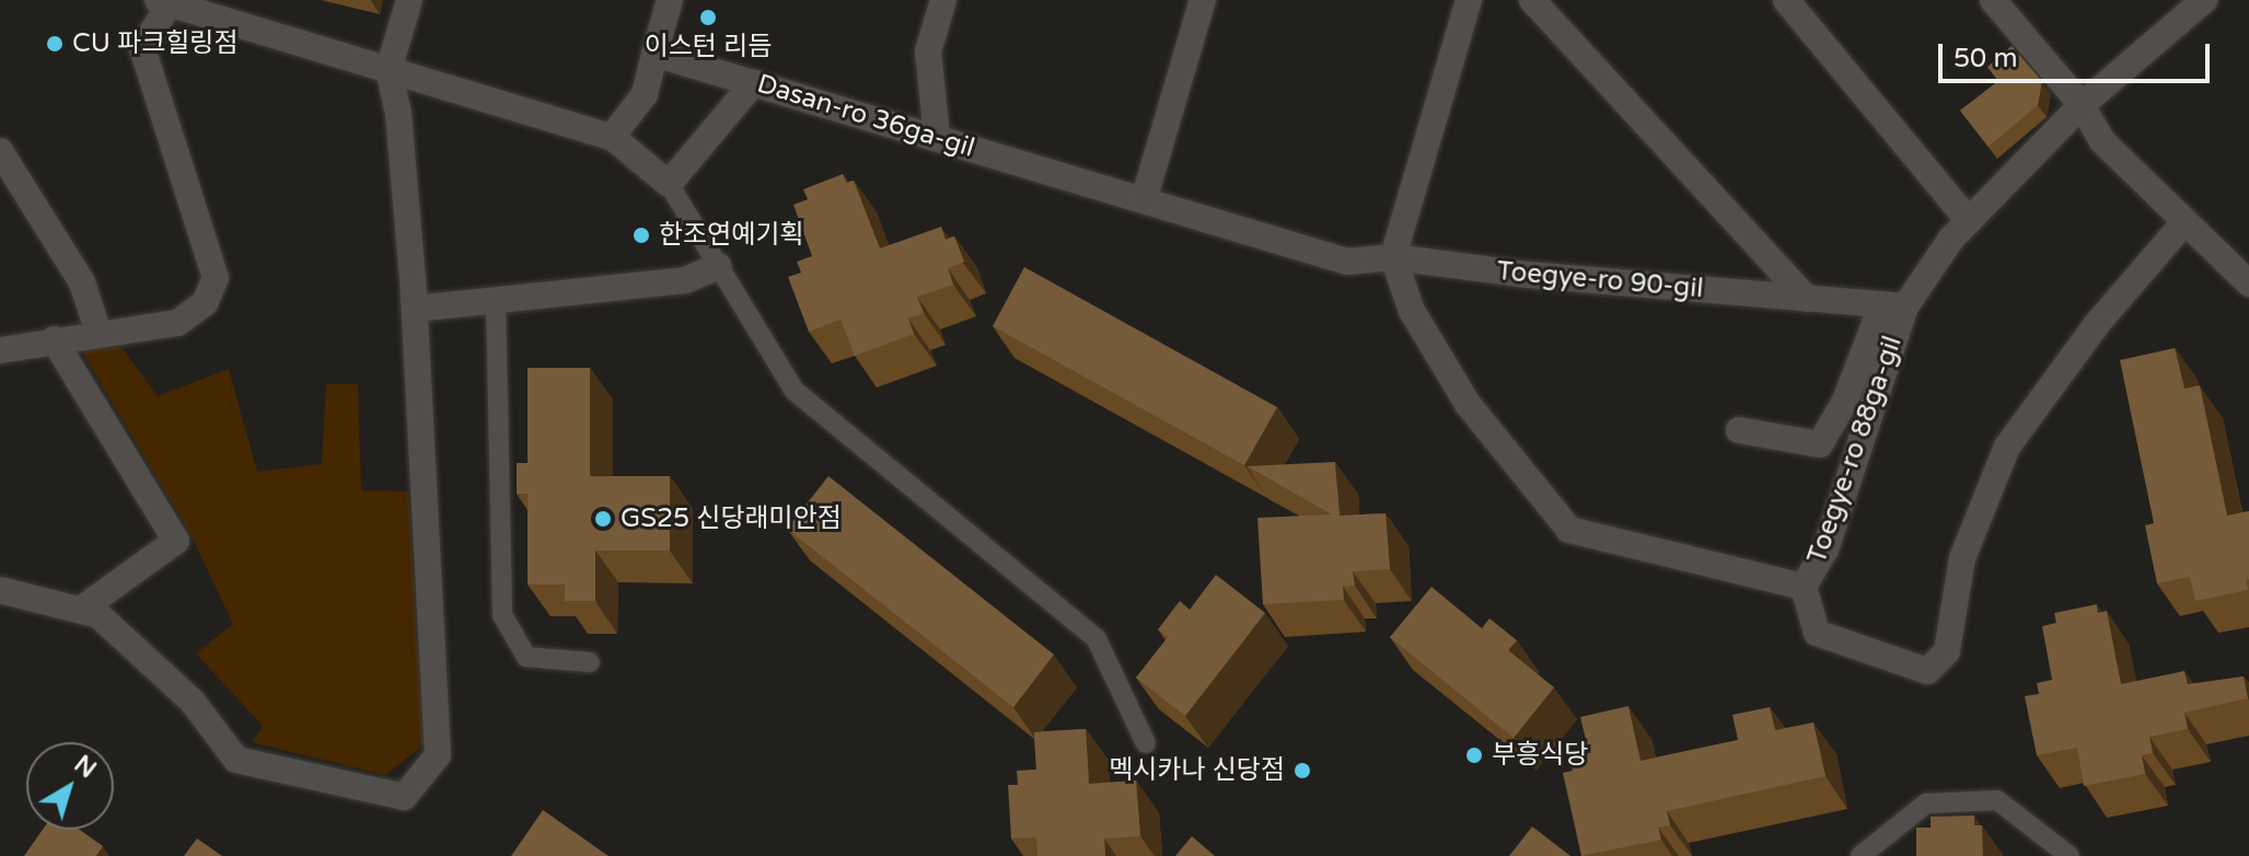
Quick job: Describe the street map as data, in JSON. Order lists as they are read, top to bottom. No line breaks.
{"streets":{"street":["Dasan-ro 36ga-gil","Toegye-ro 90-gil","Toegye-ro 88ga-gil"]},"crossings":[["Dasan-ro 36ga-gil","Toegye-ro 90-gil"],["Toegye-ro 90-gil","Toegye-ro 88ga-gil"]],"places":["이스턴 리듬","CU 파크힐링점","한조연예기획","GS25 신당래미안점","부흥식당","멕시카나 신당점"],"scale_bar":"50 m","north":"top right"}
